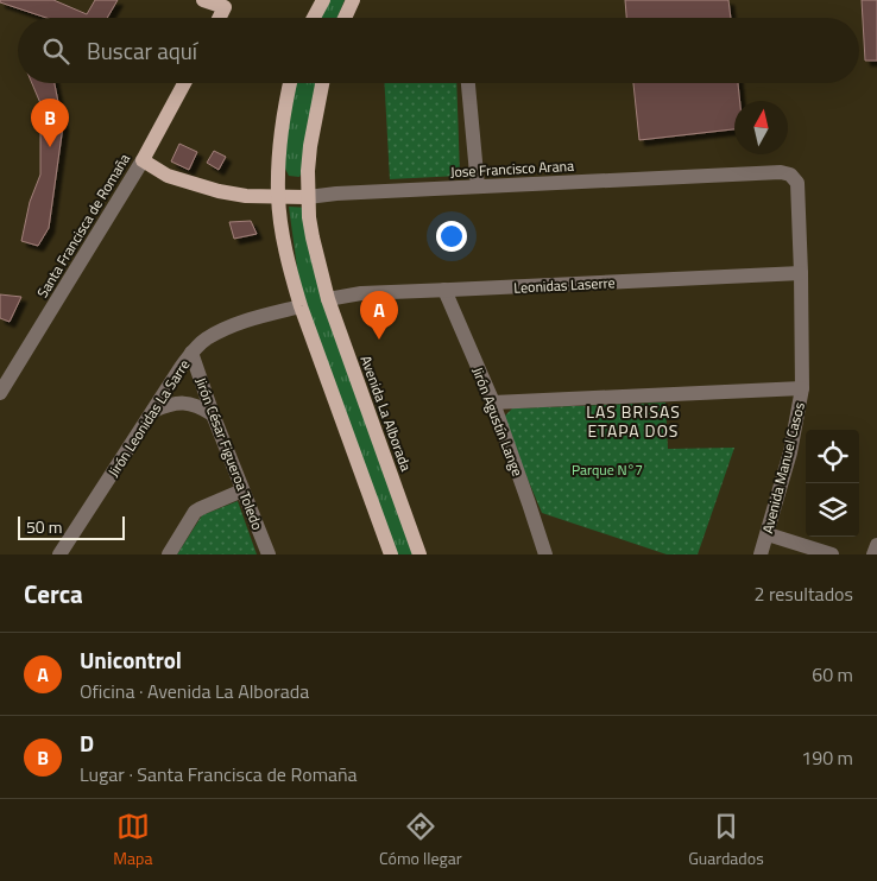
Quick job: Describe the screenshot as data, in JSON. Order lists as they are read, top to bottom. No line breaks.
{"streets":{"main road":["Jose Francisco Arana","Santa Francisca de Romaña","Avenida La Alborada"],"street":["Leonidas Laserre","Jirón Leonidas La Sarre","Jirón Agustín Lange","Jirón César Figueroa Toledo","Avenida Manuel Casos"]},"crossings":[["Jose Francisco Arana","Santa Francisca de Romaña"],["Jose Francisco Arana","Leonidas Laserre"],["Jose Francisco Arana","Avenida La Alborada"],["Jose Francisco Arana","Avenida Manuel Casos"],["Leonidas Laserre","Avenida La Alborada"],["Leonidas Laserre","Jirón Agustín Lange"],["Leonidas Laserre","Avenida Manuel Casos"],["Jirón Leonidas La Sarre","Jirón César Figueroa Toledo"]],"districts":["LAS BRISAS ETAPA DOS"],"parks":["Parque N°7"],"scale_bar":"50 m","north":"top","page":{"search":"Buscar aquí","pins":["B","A"],"scale":"50 m","heading":["Cerca","2 resultados"],"list":[{"mark":"A","name":"Unicontrol","note":"Oficina · Avenida La Alborada","value":"60 m"},{"mark":"B","name":"D","note":"Lugar · Santa Francisca de Romaña","value":"190 m"}],"nav":["Mapa","Cómo llegar","Guardados"]}}
